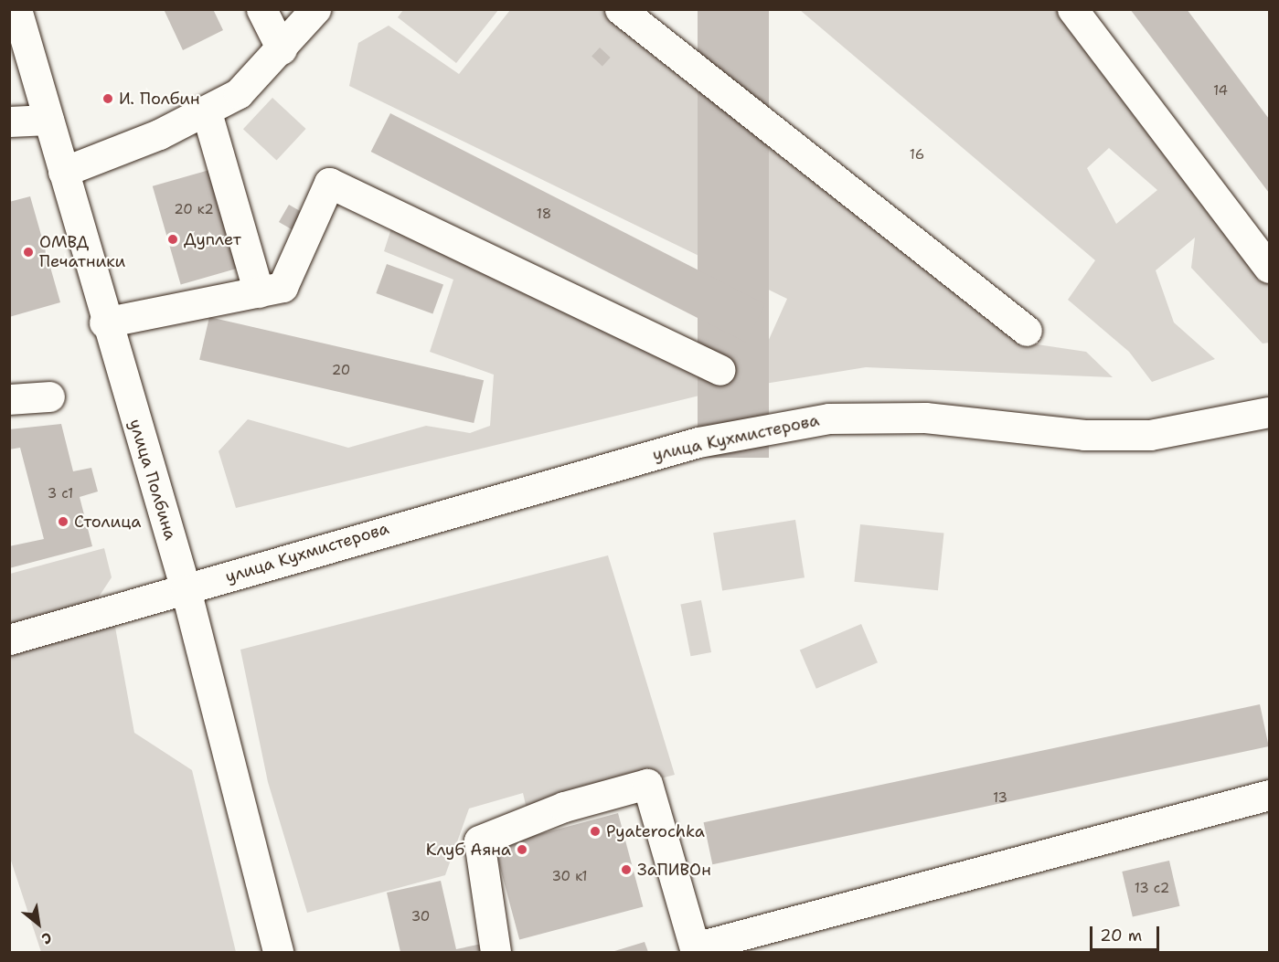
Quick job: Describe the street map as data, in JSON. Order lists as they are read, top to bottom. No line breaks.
{"streets":{"street":["улица Кухмистерова","улица Полбина"]},"crossings":[["улица Кухмистерова","улица Полбина"]],"places":["И. Полбин","Дуплет","ОМВД Печатники","Столица","Pyaterochka","Клуб Аяна","ЗаПИВОн"],"house_numbers":["14","16","20 к2","18","20","3 с1","13","30 к1","13 с2","30"],"scale_bar":"20 m","north":"bottom right"}
